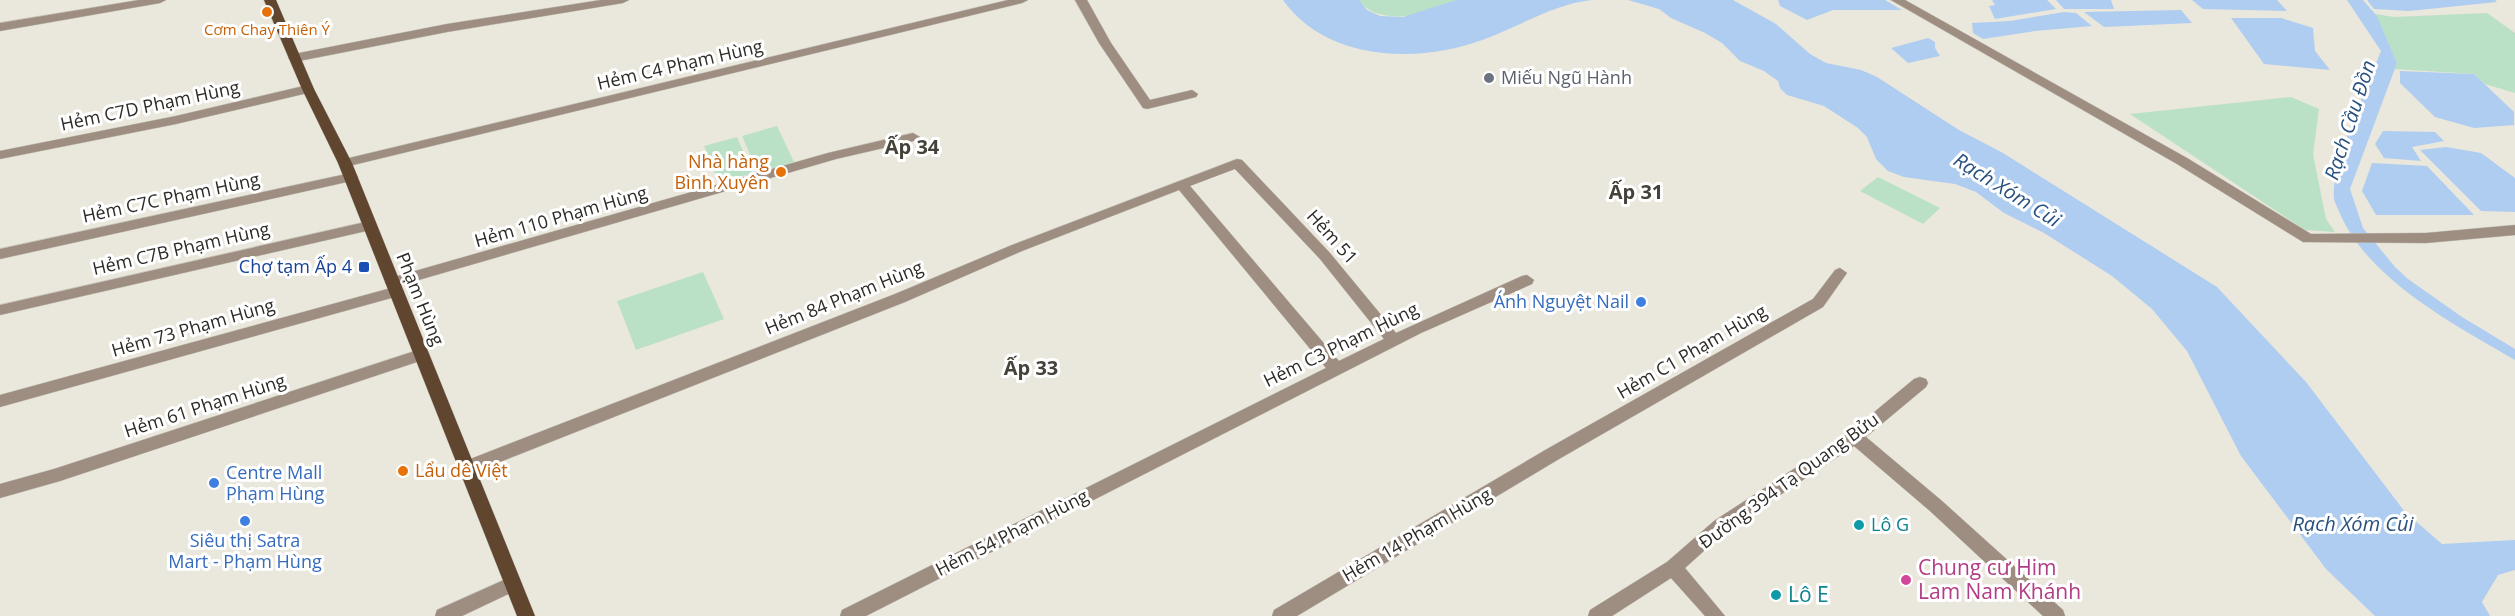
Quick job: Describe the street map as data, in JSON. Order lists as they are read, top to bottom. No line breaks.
{"streets":{"main road":["Phạm Hùng"],"street":["Hẻm C4 Phạm Hùng","Hẻm C7D Phạm Hùng","Hẻm C7C Phạm Hùng","Hẻm 110 Phạm Hùng","Hẻm 51","Hẻm C7B Phạm Hùng","Hẻm 84 Phạm Hùng","Hẻm 73 Phạm Hùng","Hẻm C3 Phạm Hùng","Hẻm C1 Phạm Hùng","Hẻm 61 Phạm Hùng","Đường 394 Tạ Quang Bửu","Hẻm 54 Phạm Hùng","Hẻm 14 Phạm Hùng"]},"crossings":[["Hẻm C4 Phạm Hùng","Hẻm C7C Phạm Hùng"],["Hẻm C4 Phạm Hùng","Phạm Hùng"],["Hẻm C7D Phạm Hùng","Phạm Hùng"],["Hẻm C7C Phạm Hùng","Phạm Hùng"],["Hẻm 110 Phạm Hùng","Phạm Hùng"],["Hẻm 110 Phạm Hùng","Hẻm 73 Phạm Hùng"],["Hẻm 51","Hẻm 84 Phạm Hùng"],["Hẻm 51","Hẻm C3 Phạm Hùng"],["Hẻm C7B Phạm Hùng","Phạm Hùng"],["Hẻm 84 Phạm Hùng","Phạm Hùng"],["Phạm Hùng","Hẻm 73 Phạm Hùng"],["Phạm Hùng","Hẻm 61 Phạm Hùng"],["Hẻm C3 Phạm Hùng","Hẻm 54 Phạm Hùng"],["Hẻm C1 Phạm Hùng","Hẻm 14 Phạm Hùng"]],"districts":["Ấp 34","Ấp 31","Ấp 33"],"water":["Rạch Cầu Đồn","Rạch Xóm Củi"],"places":{"other":["Cơm Chay Thiên Ý","Miếu Ngũ Hành","Nhà hàng Bình Xuyên","Ánh Nguyệt Nail","Lẩu dê Việt","Centre Mall Phạm Hùng","Siêu thị Satra Mart - Phạm Hùng","Lô G","Chung cư Him Lam Nam Khánh","Lô E"],"transit":["Chợ tạm Ấp 4"]}}
